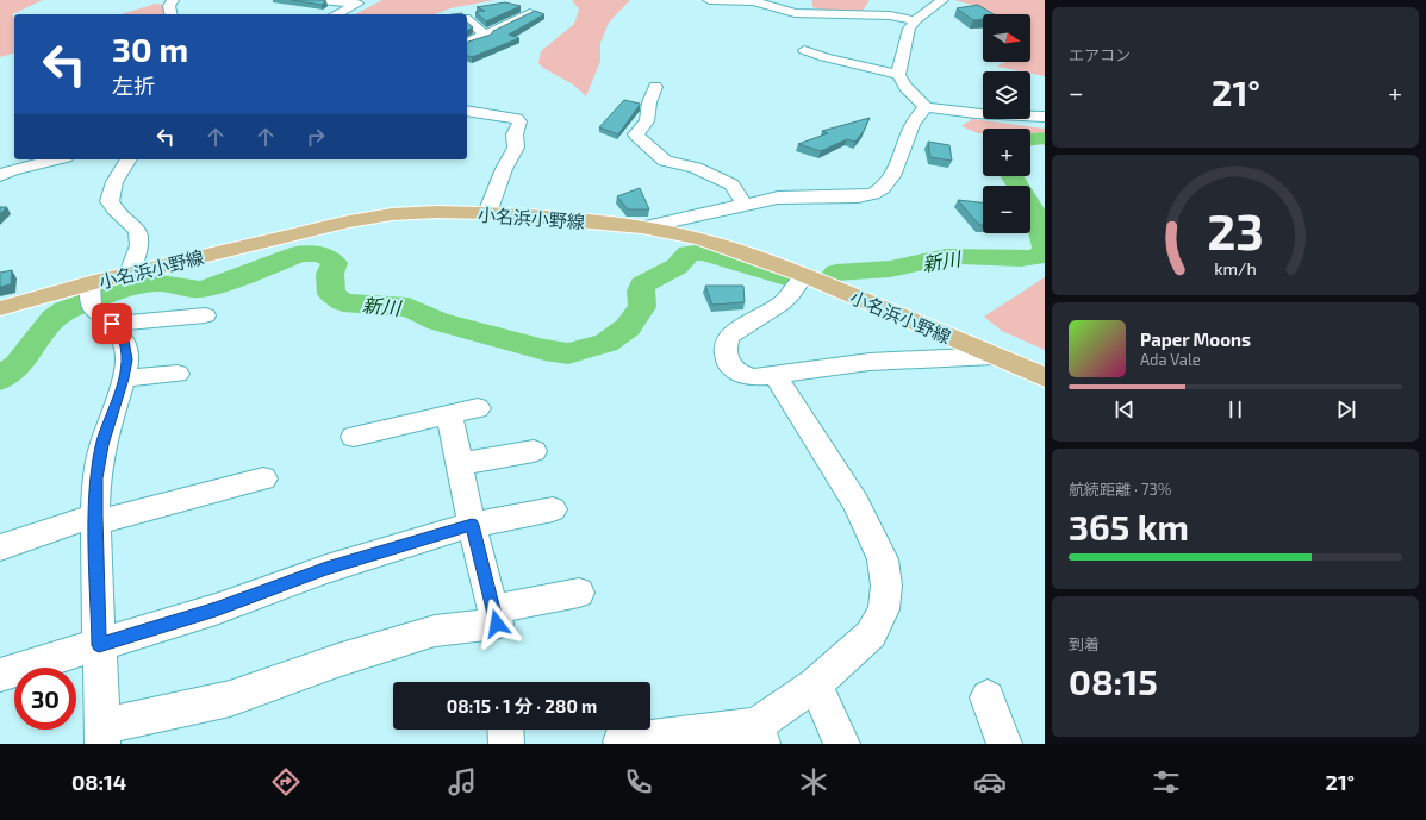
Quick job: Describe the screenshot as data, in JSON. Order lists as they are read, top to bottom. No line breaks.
{"streets":{"main road":["小名浜小野線"]},"water":["新川"],"north":"right","page":{"tile":["エアコン",["航続距離 · 73%","365 km"],["到着","08:15"]],"map_buttons":["+","−"],"turn":["30 m","左折"],"heat":["−","21°","+"],"song":["Paper Moons","Ada Vale"],"limit":"30","trip":"08:15 · 1 分 · 280 m","tabs":["08:14","21°"],"gauge":["23","km/h"]}}
